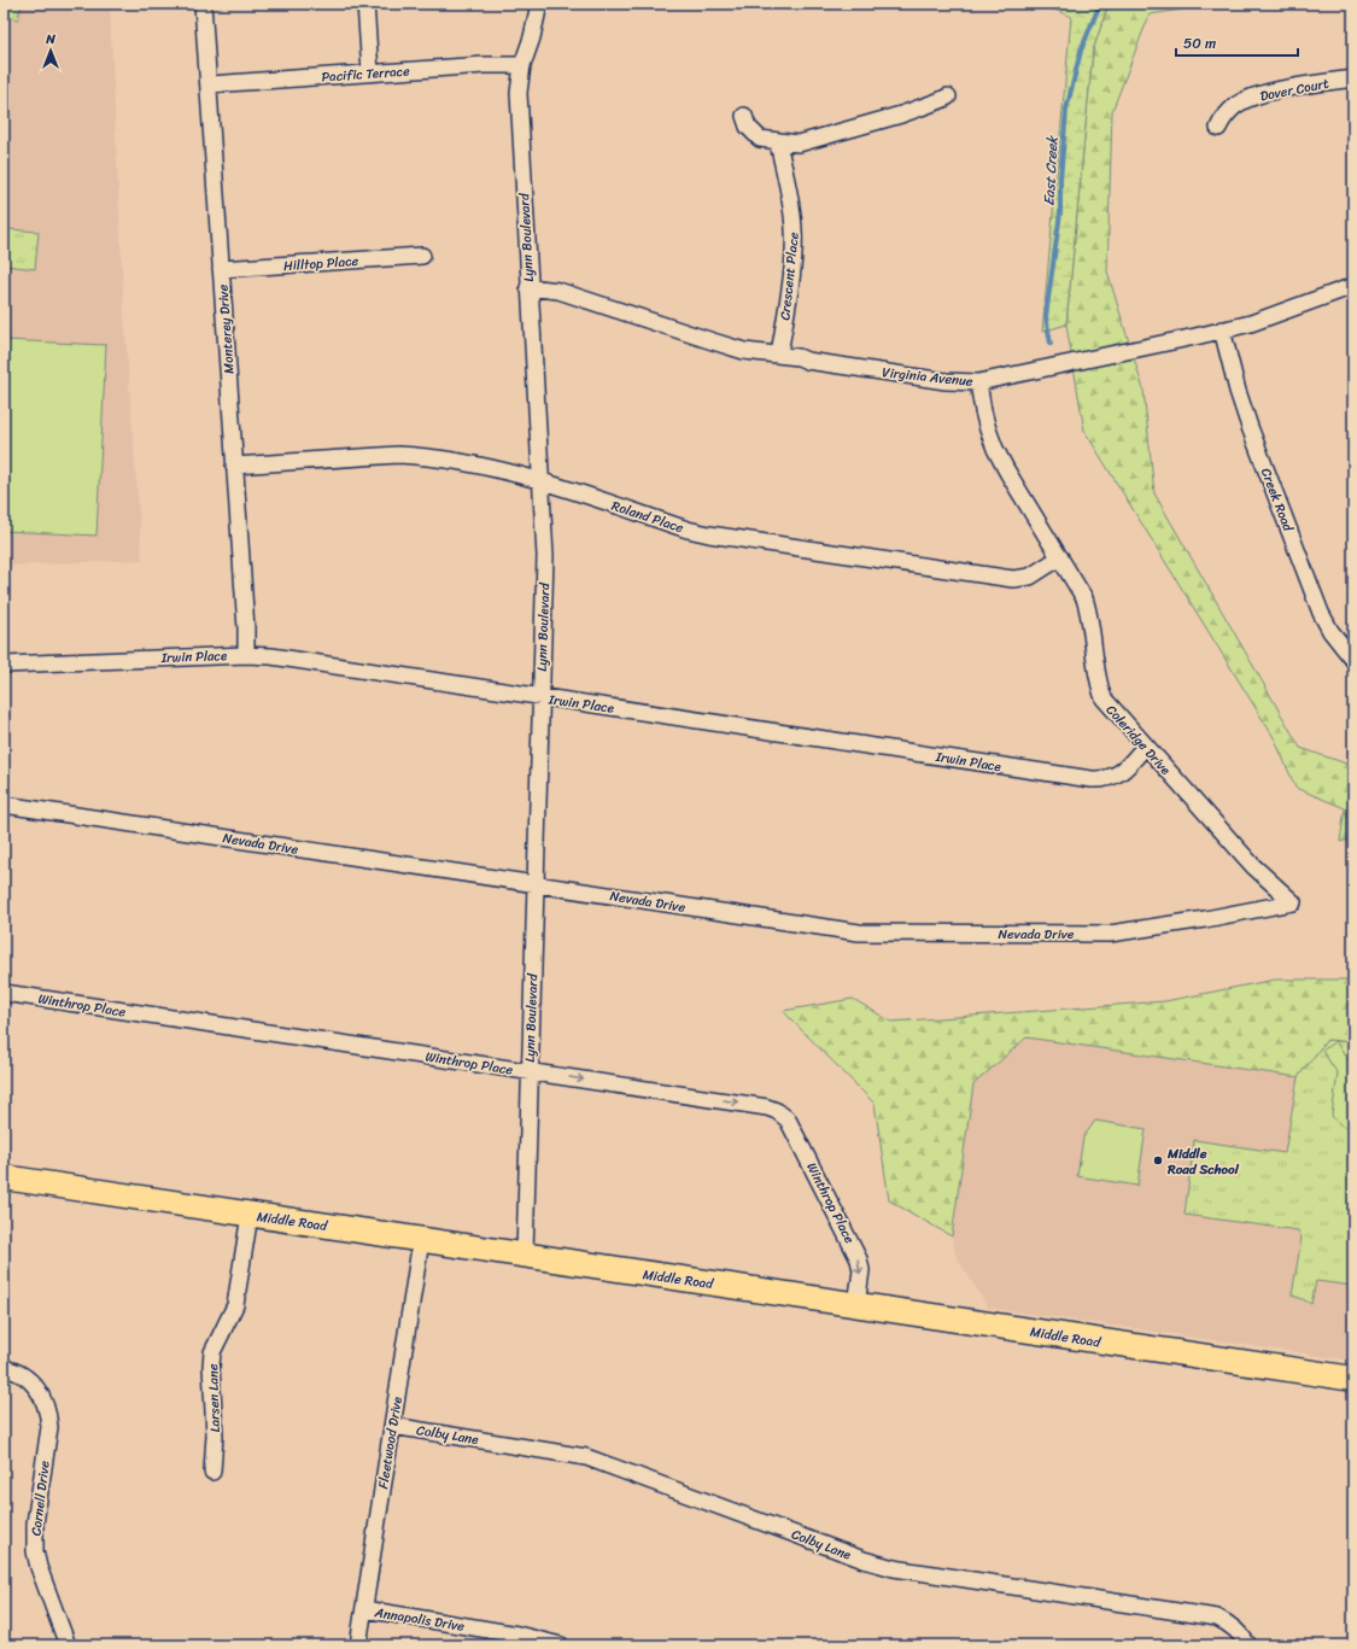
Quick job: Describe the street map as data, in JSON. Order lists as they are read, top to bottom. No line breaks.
{"streets":{"main road":["Middle Road"],"street":["Pacific Terrace","Dover Court","Lynn Boulevard","Hilltop Place","Crescent Place","Monterey Drive","Virginia Avenue","Creek Road","Roland Place","Irwin Place","Coleridge Drive","Nevada Drive","Winthrop Place","Larsen Lane","Colby Lane","Fleetwood Drive","Cornell Drive","Annapolis Drive"]},"crossings":[["Pacific Terrace","Lynn Boulevard"],["Pacific Terrace","Monterey Drive"],["Lynn Boulevard","Virginia Avenue"],["Lynn Boulevard","Roland Place"],["Lynn Boulevard","Irwin Place"],["Lynn Boulevard","Nevada Drive"],["Lynn Boulevard","Winthrop Place"],["Lynn Boulevard","Middle Road"],["Hilltop Place","Monterey Drive"],["Crescent Place","Virginia Avenue"],["Monterey Drive","Roland Place"],["Monterey Drive","Irwin Place"],["Virginia Avenue","Creek Road"],["Virginia Avenue","Coleridge Drive"],["Roland Place","Coleridge Drive"],["Irwin Place","Coleridge Drive"],["Coleridge Drive","Nevada Drive"],["Winthrop Place","Middle Road"],["Middle Road","Larsen Lane"],["Middle Road","Fleetwood Drive"],["Colby Lane","Fleetwood Drive"],["Fleetwood Drive","Annapolis Drive"]],"one_way":["Winthrop Place"],"water":["East Creek"],"places":["Middle Road School"],"scale_bar":"50 m","north":"top"}
